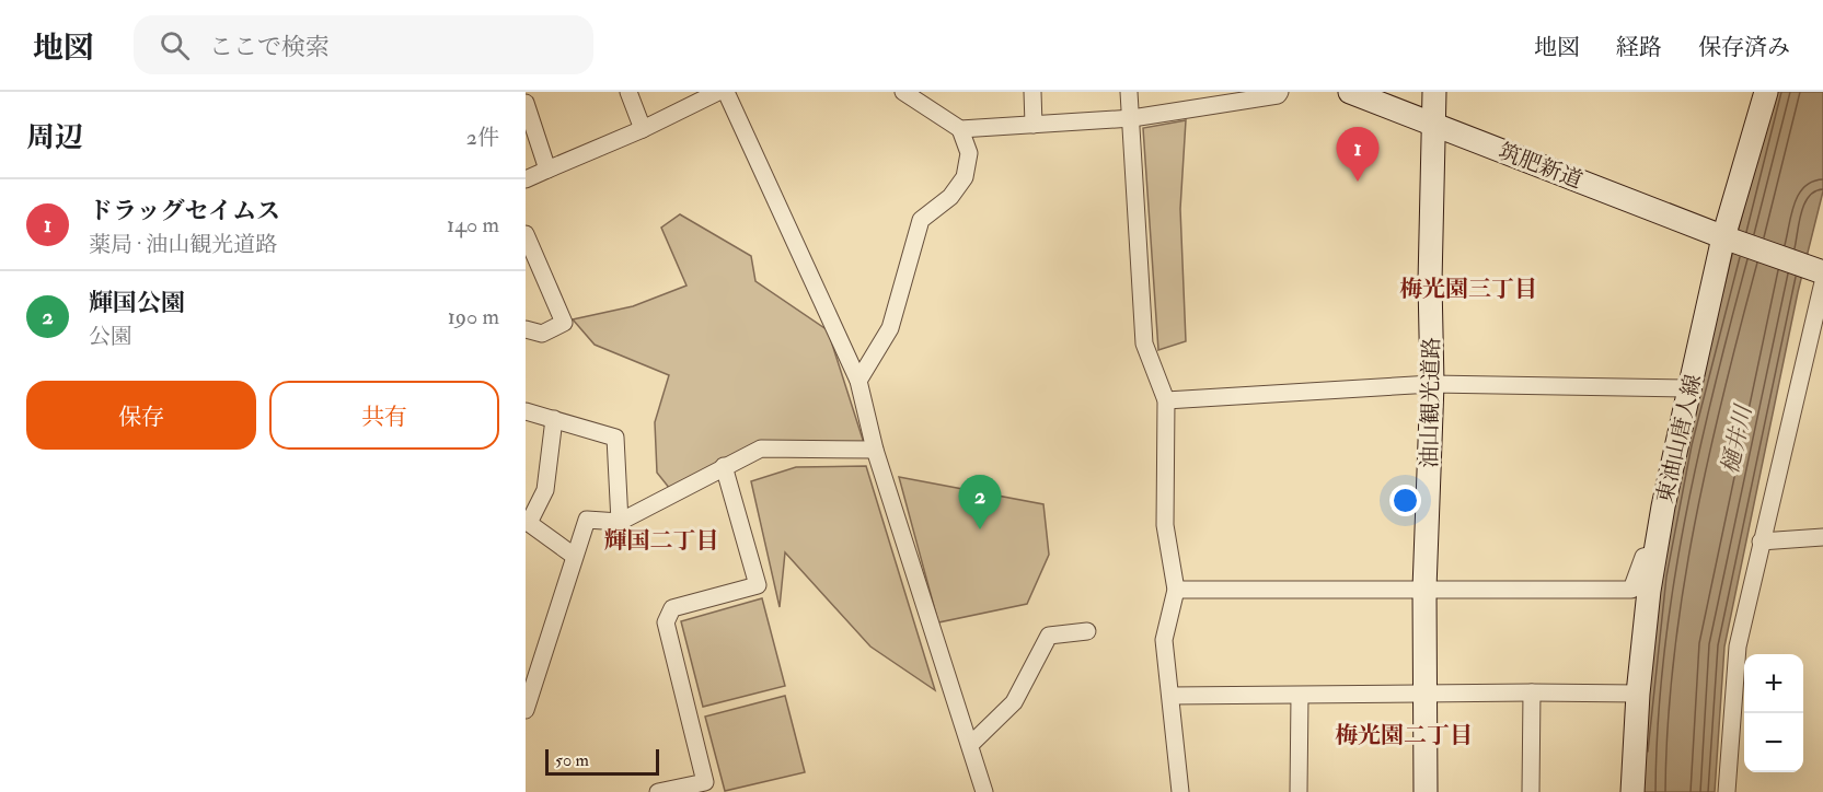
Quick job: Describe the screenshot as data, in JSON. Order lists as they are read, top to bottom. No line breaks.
{"streets":{"street":["筑肥新道","油山観光道路","東油山唐人線"]},"crossings":[["筑肥新道","油山観光道路"],["筑肥新道","東油山唐人線"]],"districts":["梅光園三丁目","輝国二丁目","梅光園二丁目"],"water":["樋井川"],"scale_bar":"50 m","page":{"header":"地図","search":"ここで検索","nav":["地図","経路","保存済み"],"heading":["周辺","2件"],"pins":["1","2"],"list":[{"mark":"1","name":"ドラッグセイムス","note":"薬局 · 油山観光道路","value":"140 m"},{"mark":"2","name":"輝国公園","note":"公園","value":"190 m"}],"buttons":["保存","共有"],"map_buttons":["+","−"],"scale":"50 m"}}
